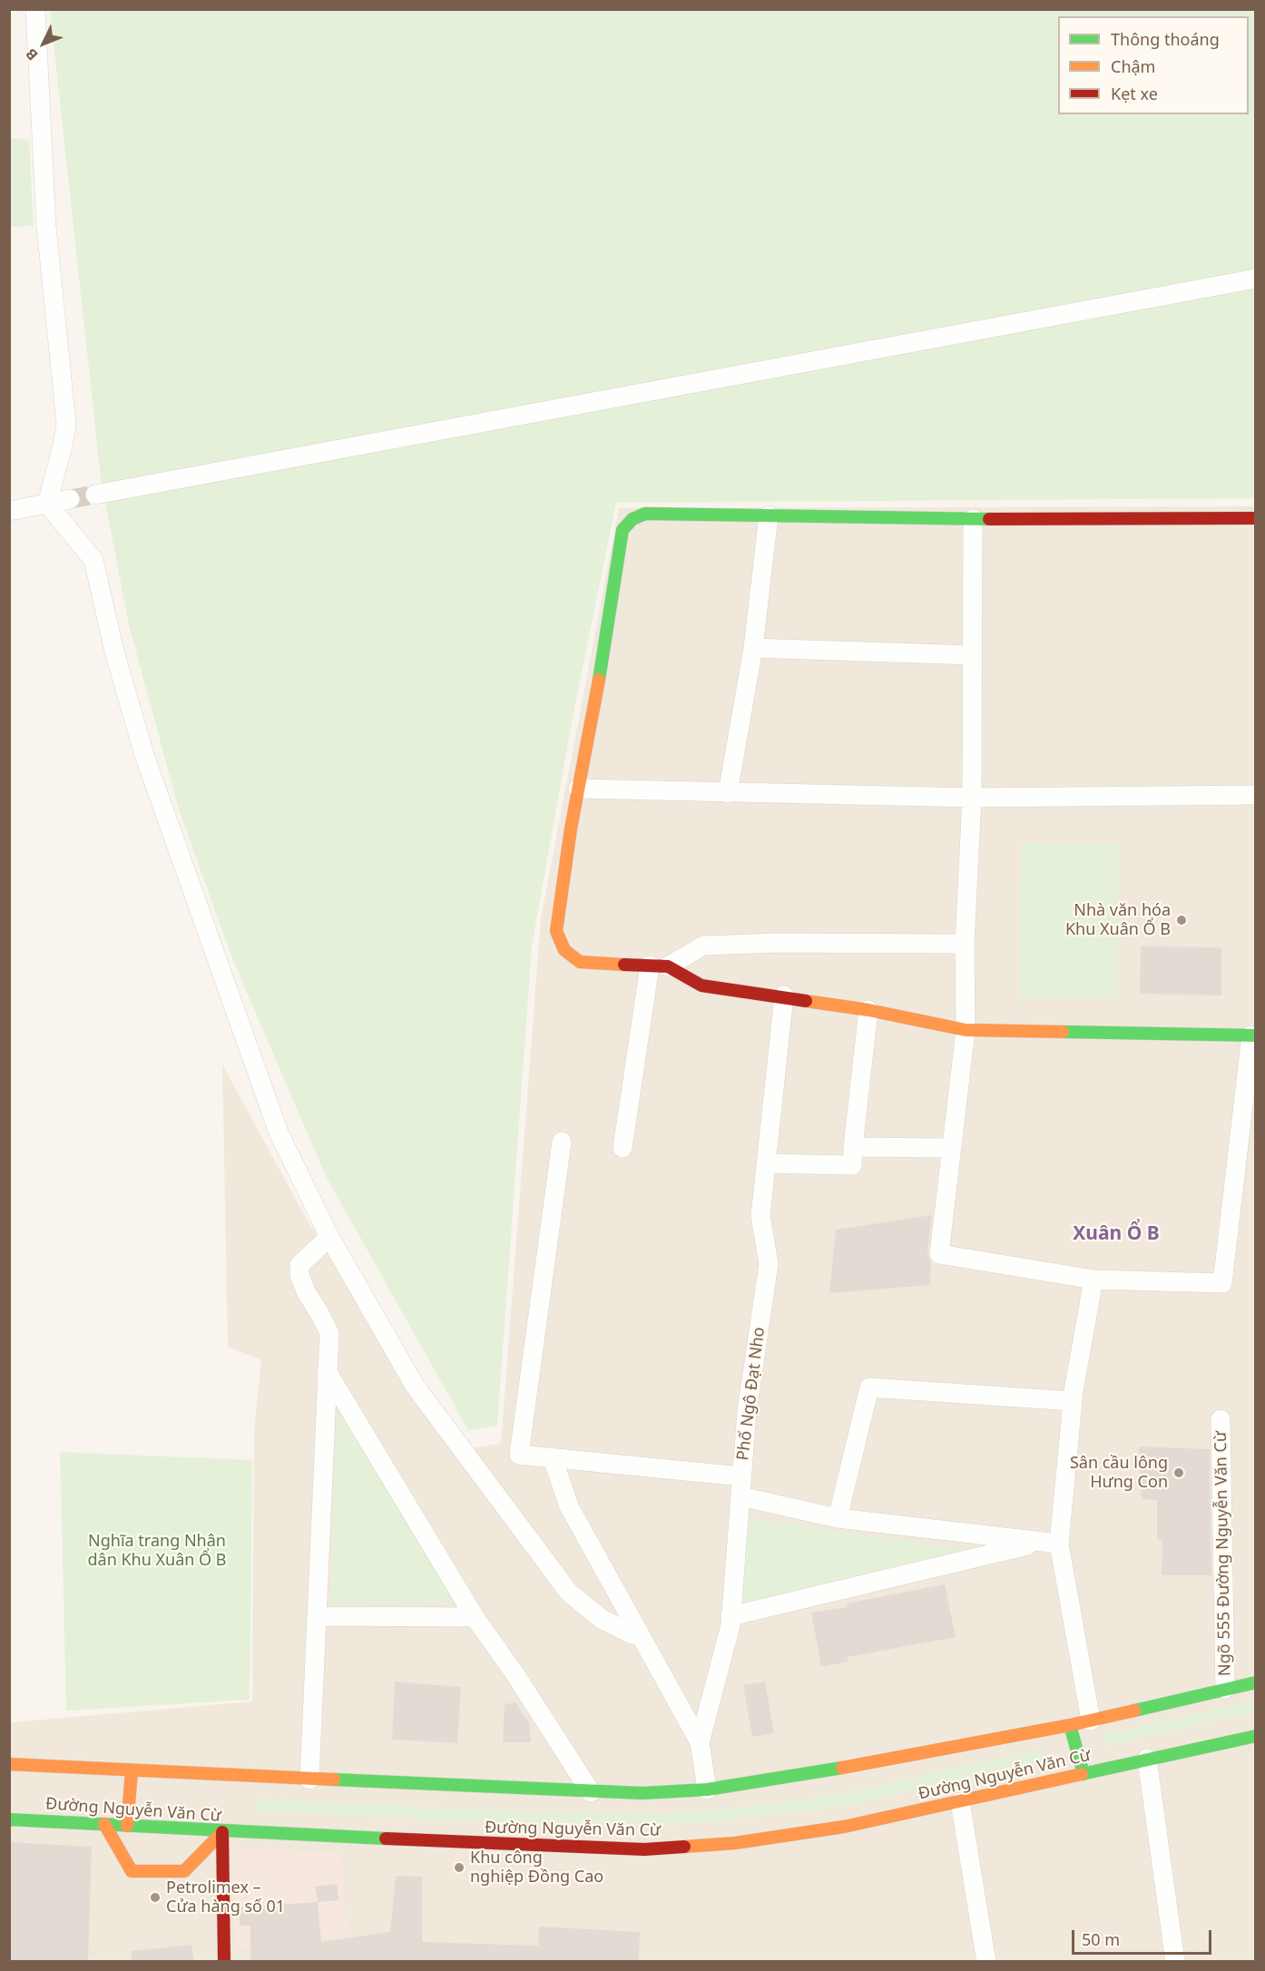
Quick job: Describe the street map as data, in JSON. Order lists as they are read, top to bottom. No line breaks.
{"streets":{"main road":["Đường Nguyễn Văn Cừ"],"street":["Phố Ngô Đạt Nho","Ngõ 555 Đường Nguyễn Văn Cừ"]},"crossings":[["Phố Ngô Đạt Nho","Đường Nguyễn Văn Cừ"],["Ngõ 555 Đường Nguyễn Văn Cừ","Đường Nguyễn Văn Cừ"]],"districts":["Xuân Ổ B"],"parks":["Nghĩa trang Nhân dân Khu Xuân Ổ B"],"places":["Nhà văn hóa Khu Xuân Ổ B","Sân cầu lông Hưng Con","Khu công nghiệp Đồng Cao","Petrolimex – Cửa hàng số 01"],"legend":["Thông thoáng","Chậm","Kẹt xe"],"scale_bar":"50 m","north":"bottom left"}
